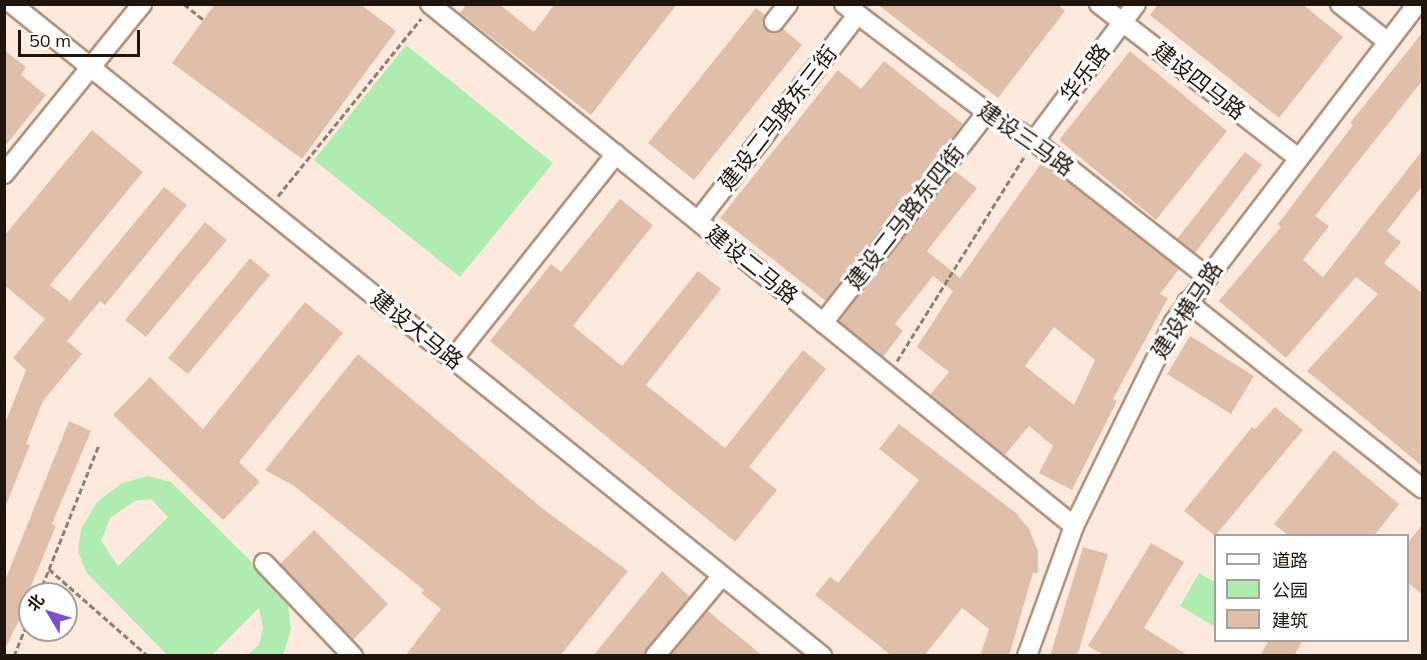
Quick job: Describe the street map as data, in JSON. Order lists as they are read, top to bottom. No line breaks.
{"streets":{"street":["华乐路","建设四马路","建设二马路东三街","建设三马路","建设二马路东四街","建设二马路","建设横马路","建设大马路"]},"crossings":[["华乐路","建设四马路"],["华乐路","建设三马路"],["建设四马路","建设横马路"],["建设二马路东三街","建设三马路"],["建设二马路东三街","建设二马路"],["建设三马路","建设二马路东四街"],["建设三马路","建设横马路"],["建设二马路东四街","建设二马路"],["建设二马路","建设横马路"]],"legend":["道路","公园","建筑"],"scale_bar":"50 m","north":"top left"}
